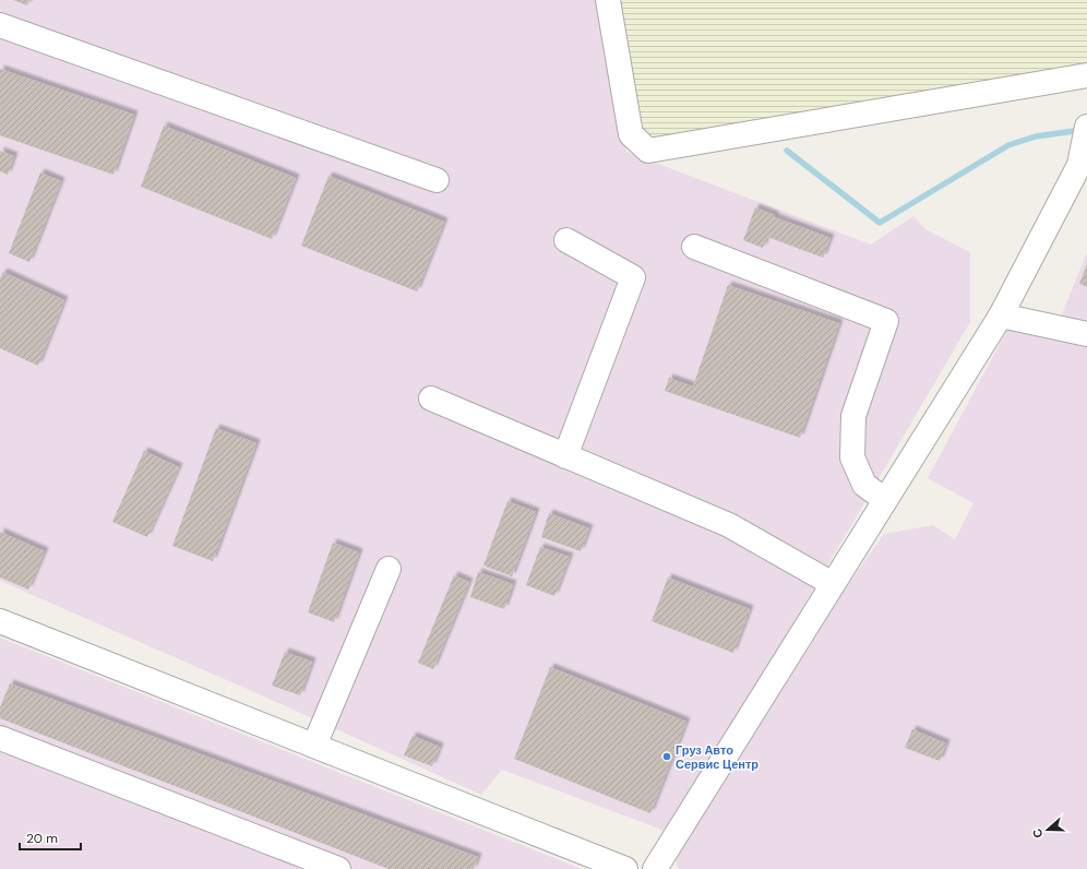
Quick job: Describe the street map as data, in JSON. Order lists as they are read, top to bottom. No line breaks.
{"places":["Груз Авто Сервис Центр"],"scale_bar":"20 m","north":"left"}
